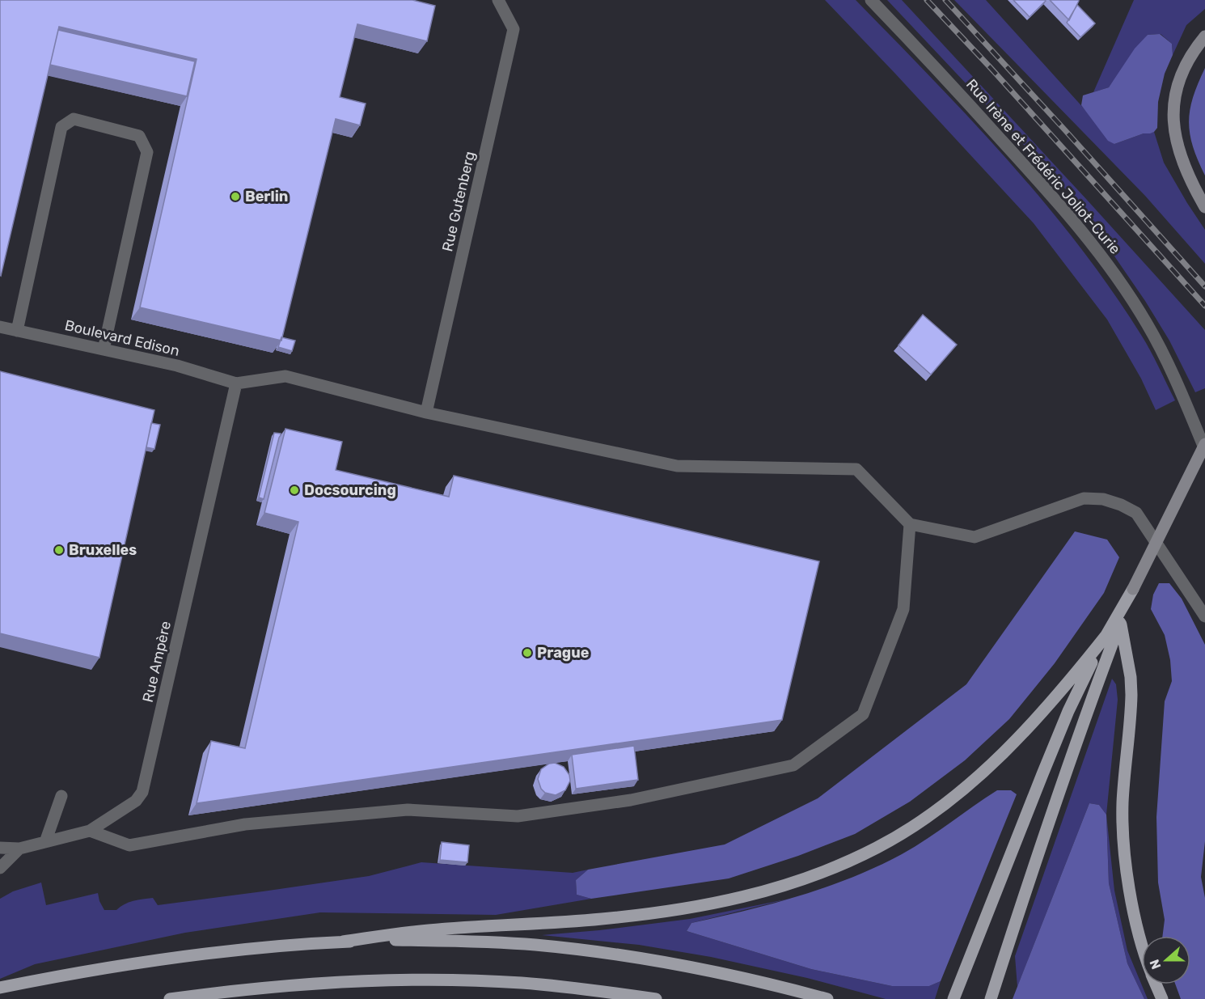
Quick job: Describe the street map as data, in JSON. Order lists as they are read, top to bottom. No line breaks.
{"streets":{"street":["Rue Irène et Frédéric Joliot-Curie","Rue Gutenberg","Boulevard Edison","Rue Ampère"]},"crossings":[["Boulevard Edison","Rue Ampère"]],"places":["Berlin","Docsourcing","Bruxelles","Prague"],"north":"left"}
